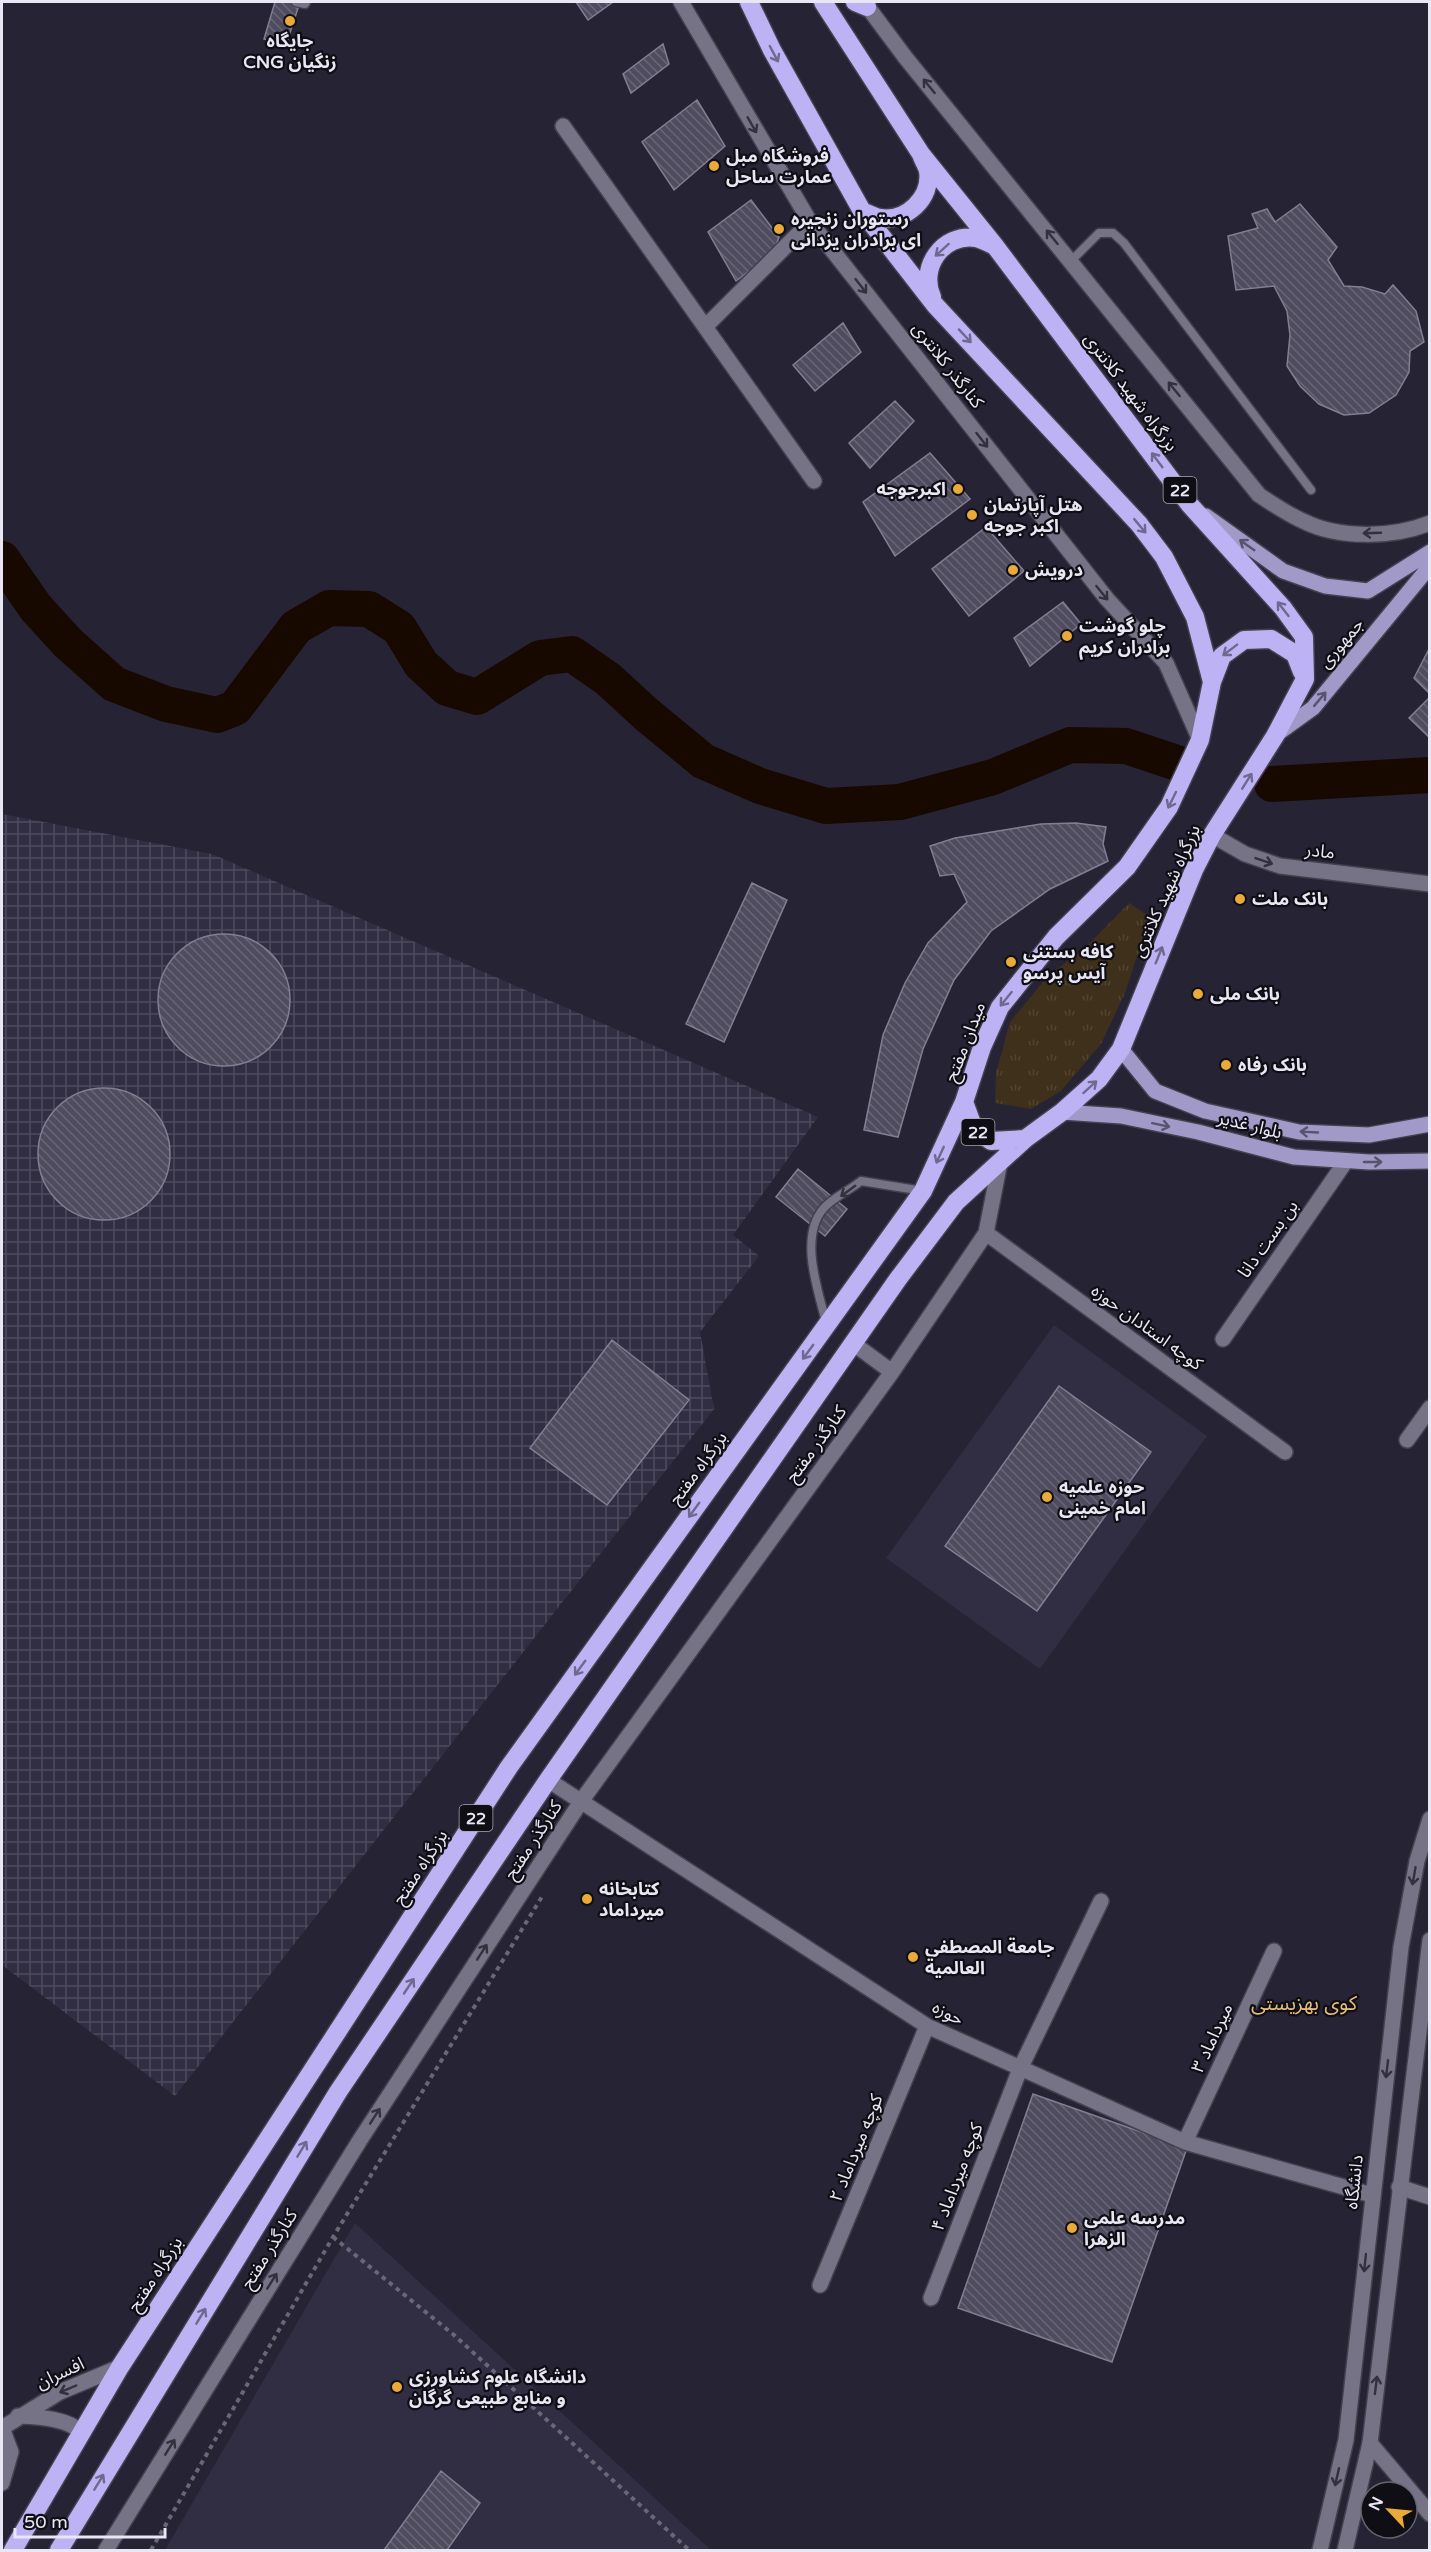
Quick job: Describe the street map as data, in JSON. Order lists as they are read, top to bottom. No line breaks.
{"streets":{"highway":["بزرگراه شهید کلانتری","22","میدان مفتح","بزرگراه مفتح"],"main road":["کنارگذر کلانتری","جمهوری","مادر","بلوار غدیر","بن بست دانا","کوچه استادان حوزه","کنارگذر مفتح","حوزه","۳ میرداماد","کوچه میرداماد ۲","کوچه میرداماد ۴","دانشگاه","افسران"]},"crossings":[["کنارگذر کلانتری","بزرگراه شهید کلانتری"],["بزرگراه شهید کلانتری","22"],["بزرگراه شهید کلانتری","جمهوری"],["بزرگراه شهید کلانتری","مادر"],["بزرگراه شهید کلانتری","میدان مفتح"],["بزرگراه شهید کلانتری","بلوار غدیر"],["22","میدان مفتح"],["22","بلوار غدیر"],["22","کنارگذر مفتح"],["22","حوزه"],["میدان مفتح","بزرگراه مفتح"],["بلوار غدیر","بن بست دانا"],["کوچه استادان حوزه","کنارگذر مفتح"],["کنارگذر مفتح","حوزه"],["بزرگراه مفتح","افسران"],["حوزه","۳ میرداماد"],["حوزه","کوچه میرداماد ۲"],["حوزه","کوچه میرداماد ۴"],["حوزه","دانشگاه"]],"one_way":["کنارگذر کلانتری","جمهوری","مادر","کنارگذر مفتح","افسران"],"districts":["کوی بهزیستی"],"places":["جایگاه CNG زنگیان","فروشگاه مبل عمارت ساحل","رستوران زنجیره ای برادران یزدانی","اکبرجوجه","هتل آپارتمان اکبر جوجه","درویش","چلو گوشت برادران کریم","بانک ملت","کافه بستنی آیس پرسو","بانک ملی","بانک رفاه","حوزه علمیه امام خمینی","کتابخانه میرداماد","جامعة المصطفی العالمیة","مدرسه علمی الزهرا","دانشگاه علوم کشاورزی و منابع طبیعی گرگان"],"scale_bar":"50 m","north":"top left"}
